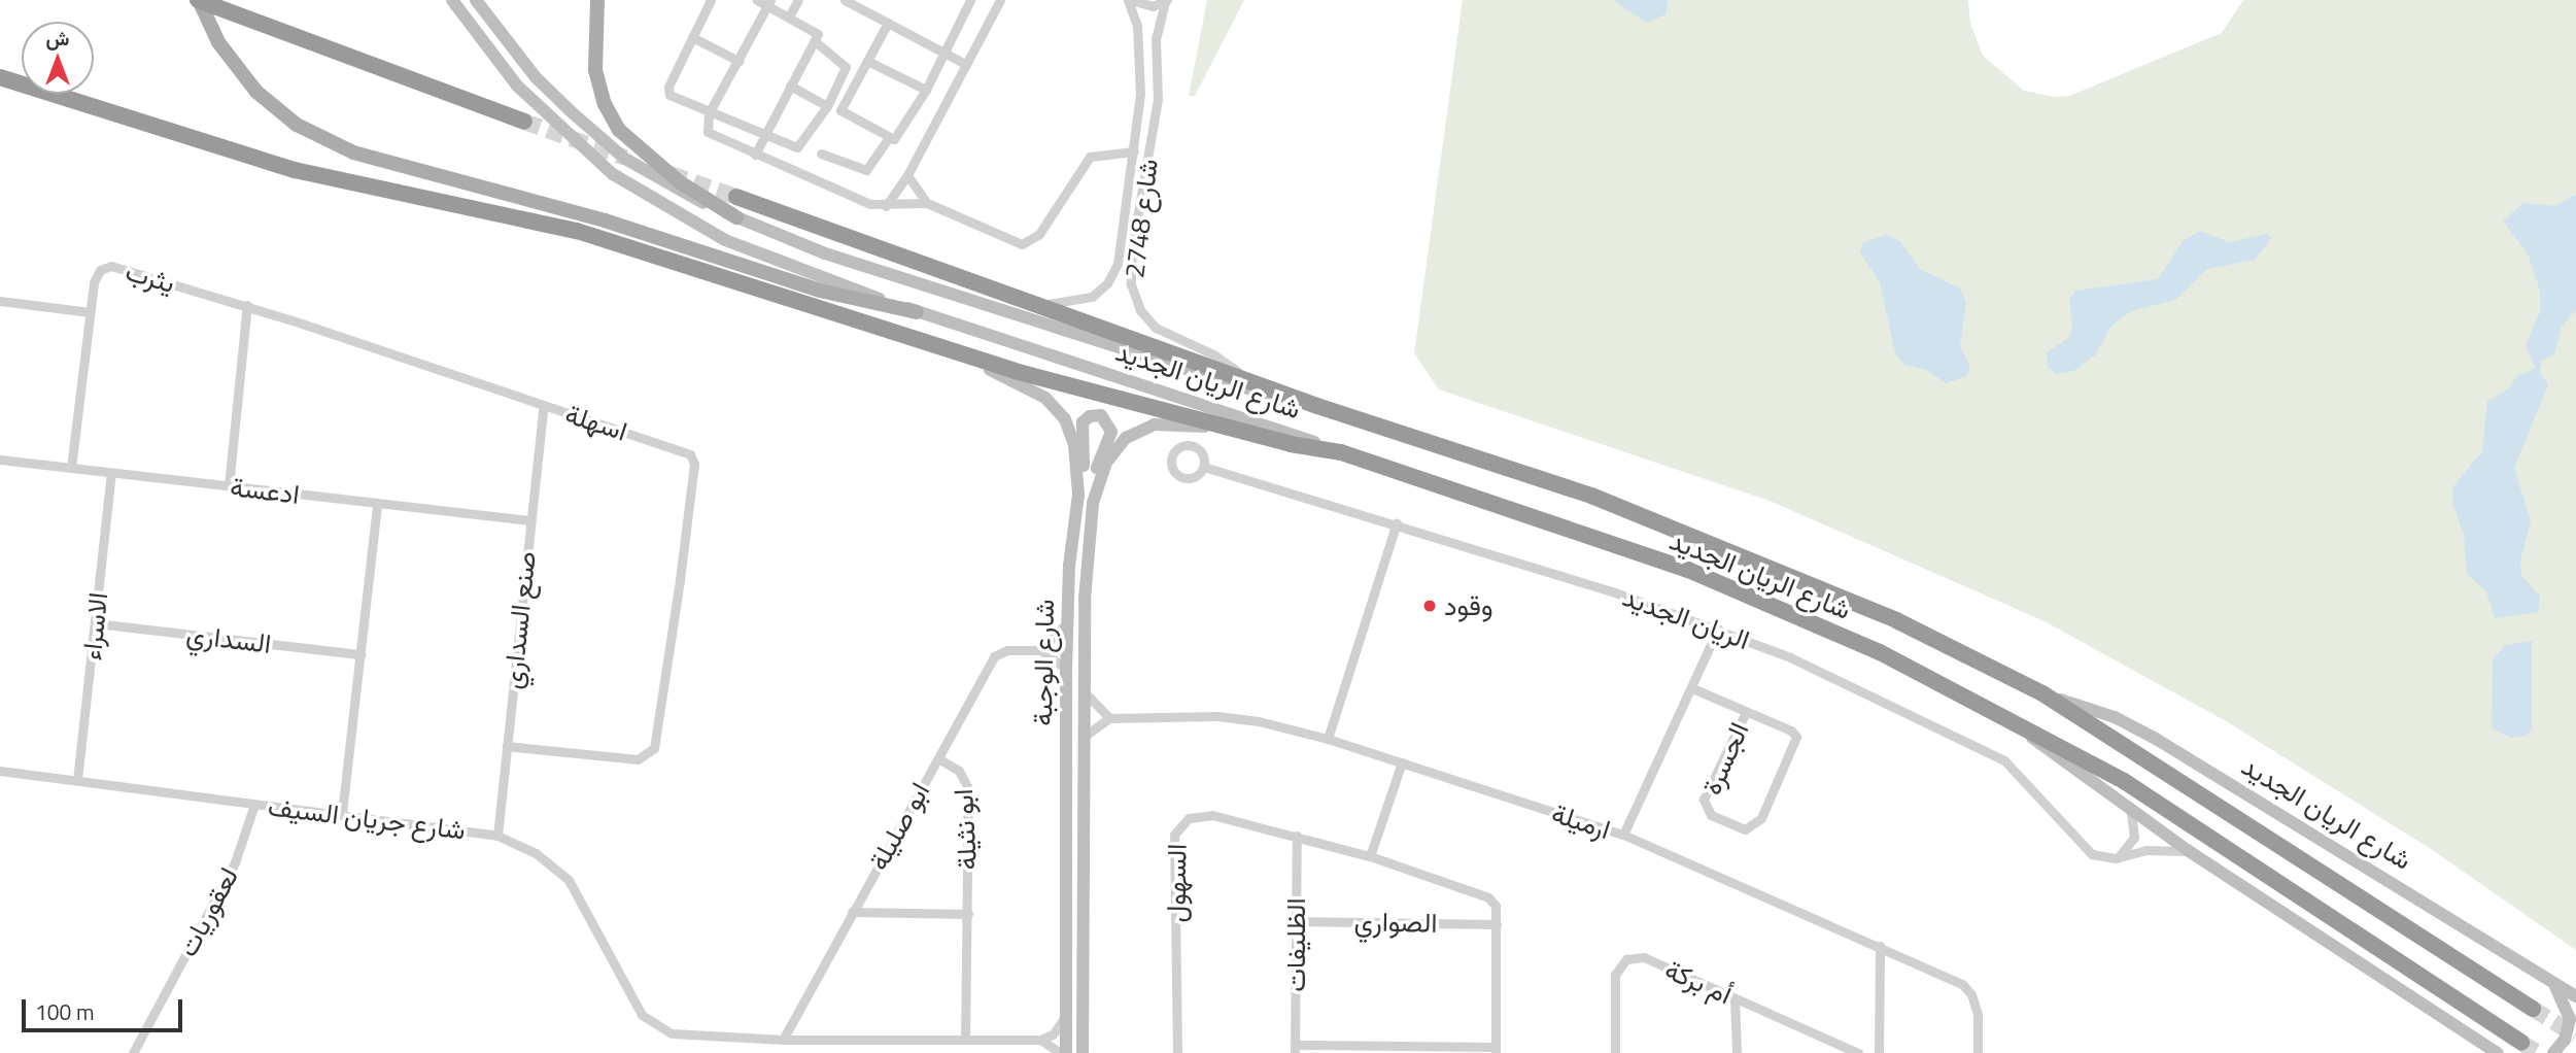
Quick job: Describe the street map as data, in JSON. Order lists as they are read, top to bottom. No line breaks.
{"streets":{"highway":["شارع الريان الجديد"],"main road":["شارع الوجبة"],"street":["شارع 2748","يثرب","اسهلة","ادعسة","الريان الجديد","صنع السداري","الاسراء","السداري","الجسرة","شارع جريان السيف","ارميلة","ابو صليلة","ابو نثيلة","السهول","لعقوريات","الصواري","الظليفات","أم بركة"]},"crossings":[["يثرب","اسهلة"],["اسهلة","صنع السداري"],["ادعسة","صنع السداري"],["ادعسة","الاسراء"],["صنع السداري","شارع جريان السيف"],["الاسراء","السداري"],["الاسراء","شارع جريان السيف"],["شارع جريان السيف","ابو صليلة"],["شارع جريان السيف","لعقوريات"],["ابو صليلة","ابو نثيلة"],["السهول","الصواري"],["السهول","الظليفات"],["الصواري","الظليفات"]],"places":["وقود"],"scale_bar":"100 m","north":"top"}
